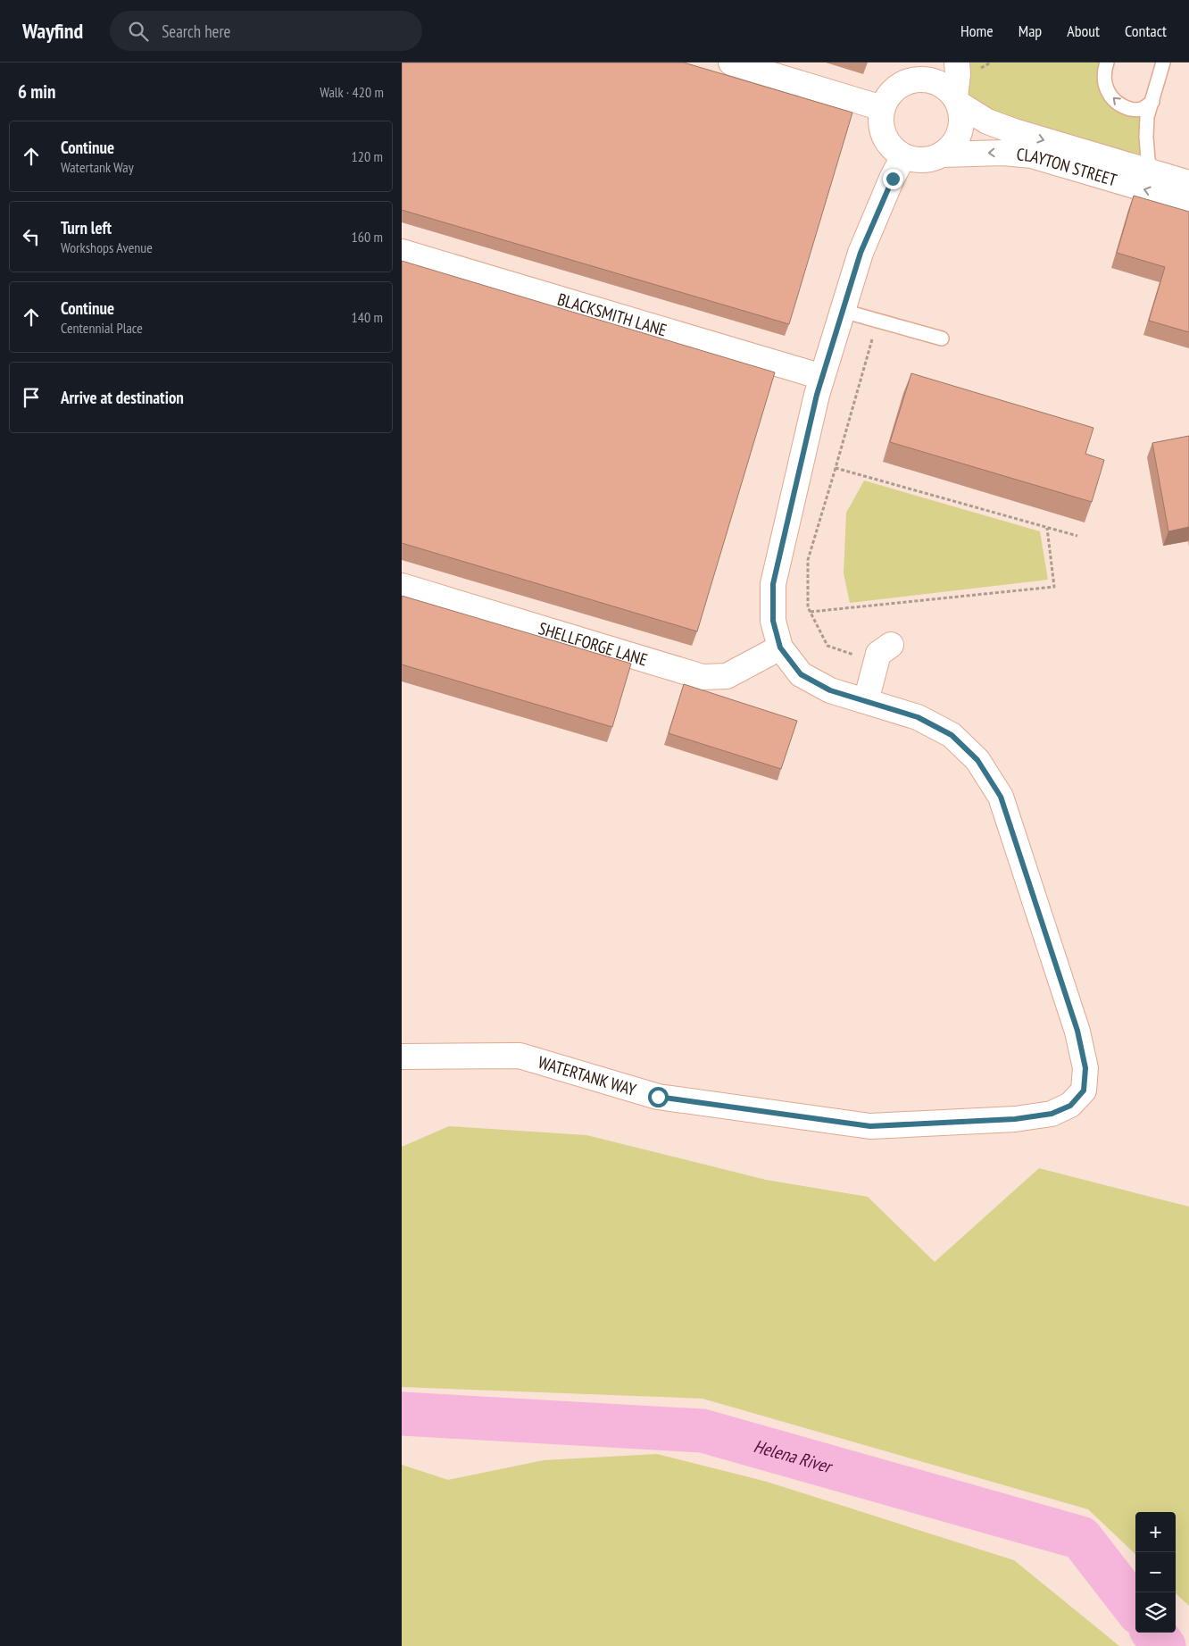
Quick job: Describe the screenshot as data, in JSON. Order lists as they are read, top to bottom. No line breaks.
{"streets":{"street":["CLAYTON STREET","BLACKSMITH LANE","SHELLFORGE LANE","WATERTANK WAY"]},"water":["Helena River"],"page":{"header":"Wayfind","search":"Search here","nav":["Home","Map","About","Contact"],"heading":["6 min","Walk · 420 m"],"list":[["Continue","Watertank Way","120 m"],["Turn left","Workshops Avenue","160 m"],["Continue","Centennial Place","140 m"],"Arrive at destination"],"map_buttons":["+","−"]}}
